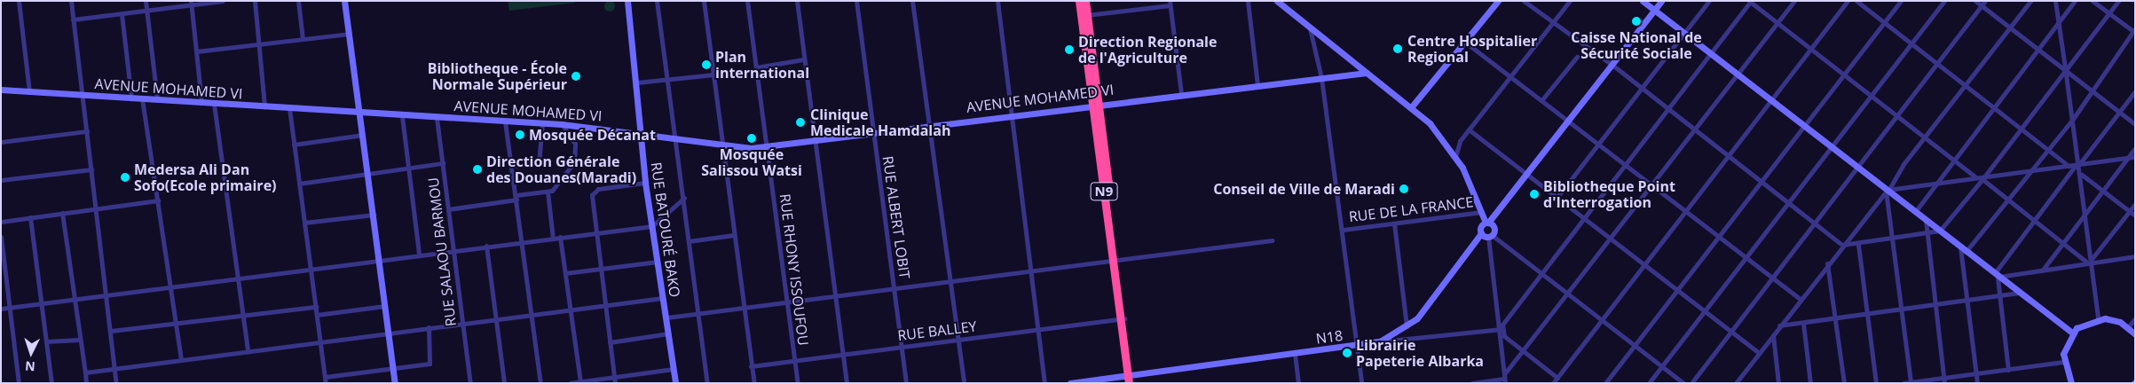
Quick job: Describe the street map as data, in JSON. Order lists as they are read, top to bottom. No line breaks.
{"streets":{"highway":["N9"],"street":["AVENUE MOHAMED VI","RUE DE LA FRANCE","RUE ALBERT LOBIT","RUE BATOURÉ BAKO","RUE SALAOU BARMOU","RUE RHONY ISSOUFOU","RUE BALLEY","N18"]},"crossings":[["AVENUE MOHAMED VI","N9"],["AVENUE MOHAMED VI","RUE ALBERT LOBIT"],["AVENUE MOHAMED VI","RUE BATOURÉ BAKO"],["AVENUE MOHAMED VI","RUE SALAOU BARMOU"],["AVENUE MOHAMED VI","RUE RHONY ISSOUFOU"],["N9","RUE BALLEY"],["N9","N18"],["RUE ALBERT LOBIT","RUE BALLEY"],["RUE RHONY ISSOUFOU","RUE BALLEY"]],"places":["Caisse National de Sécurité Sociale","Centre Hospitalier Regional","Direction Regionale de l'Agriculture","Plan international","Bibliotheque - École Normale Supérieur","Clinique Medicale Hamdalah","Mosquée Décanat","Mosquée Salissou Watsi","Direction Générale des Douanes(Maradi)","Medersa Ali Dan Sofo(Ecole primaire)","Conseil de Ville de Maradi","Bibliotheque Point d'Interrogation","Librairie Papeterie Albarka"],"north":"bottom"}
